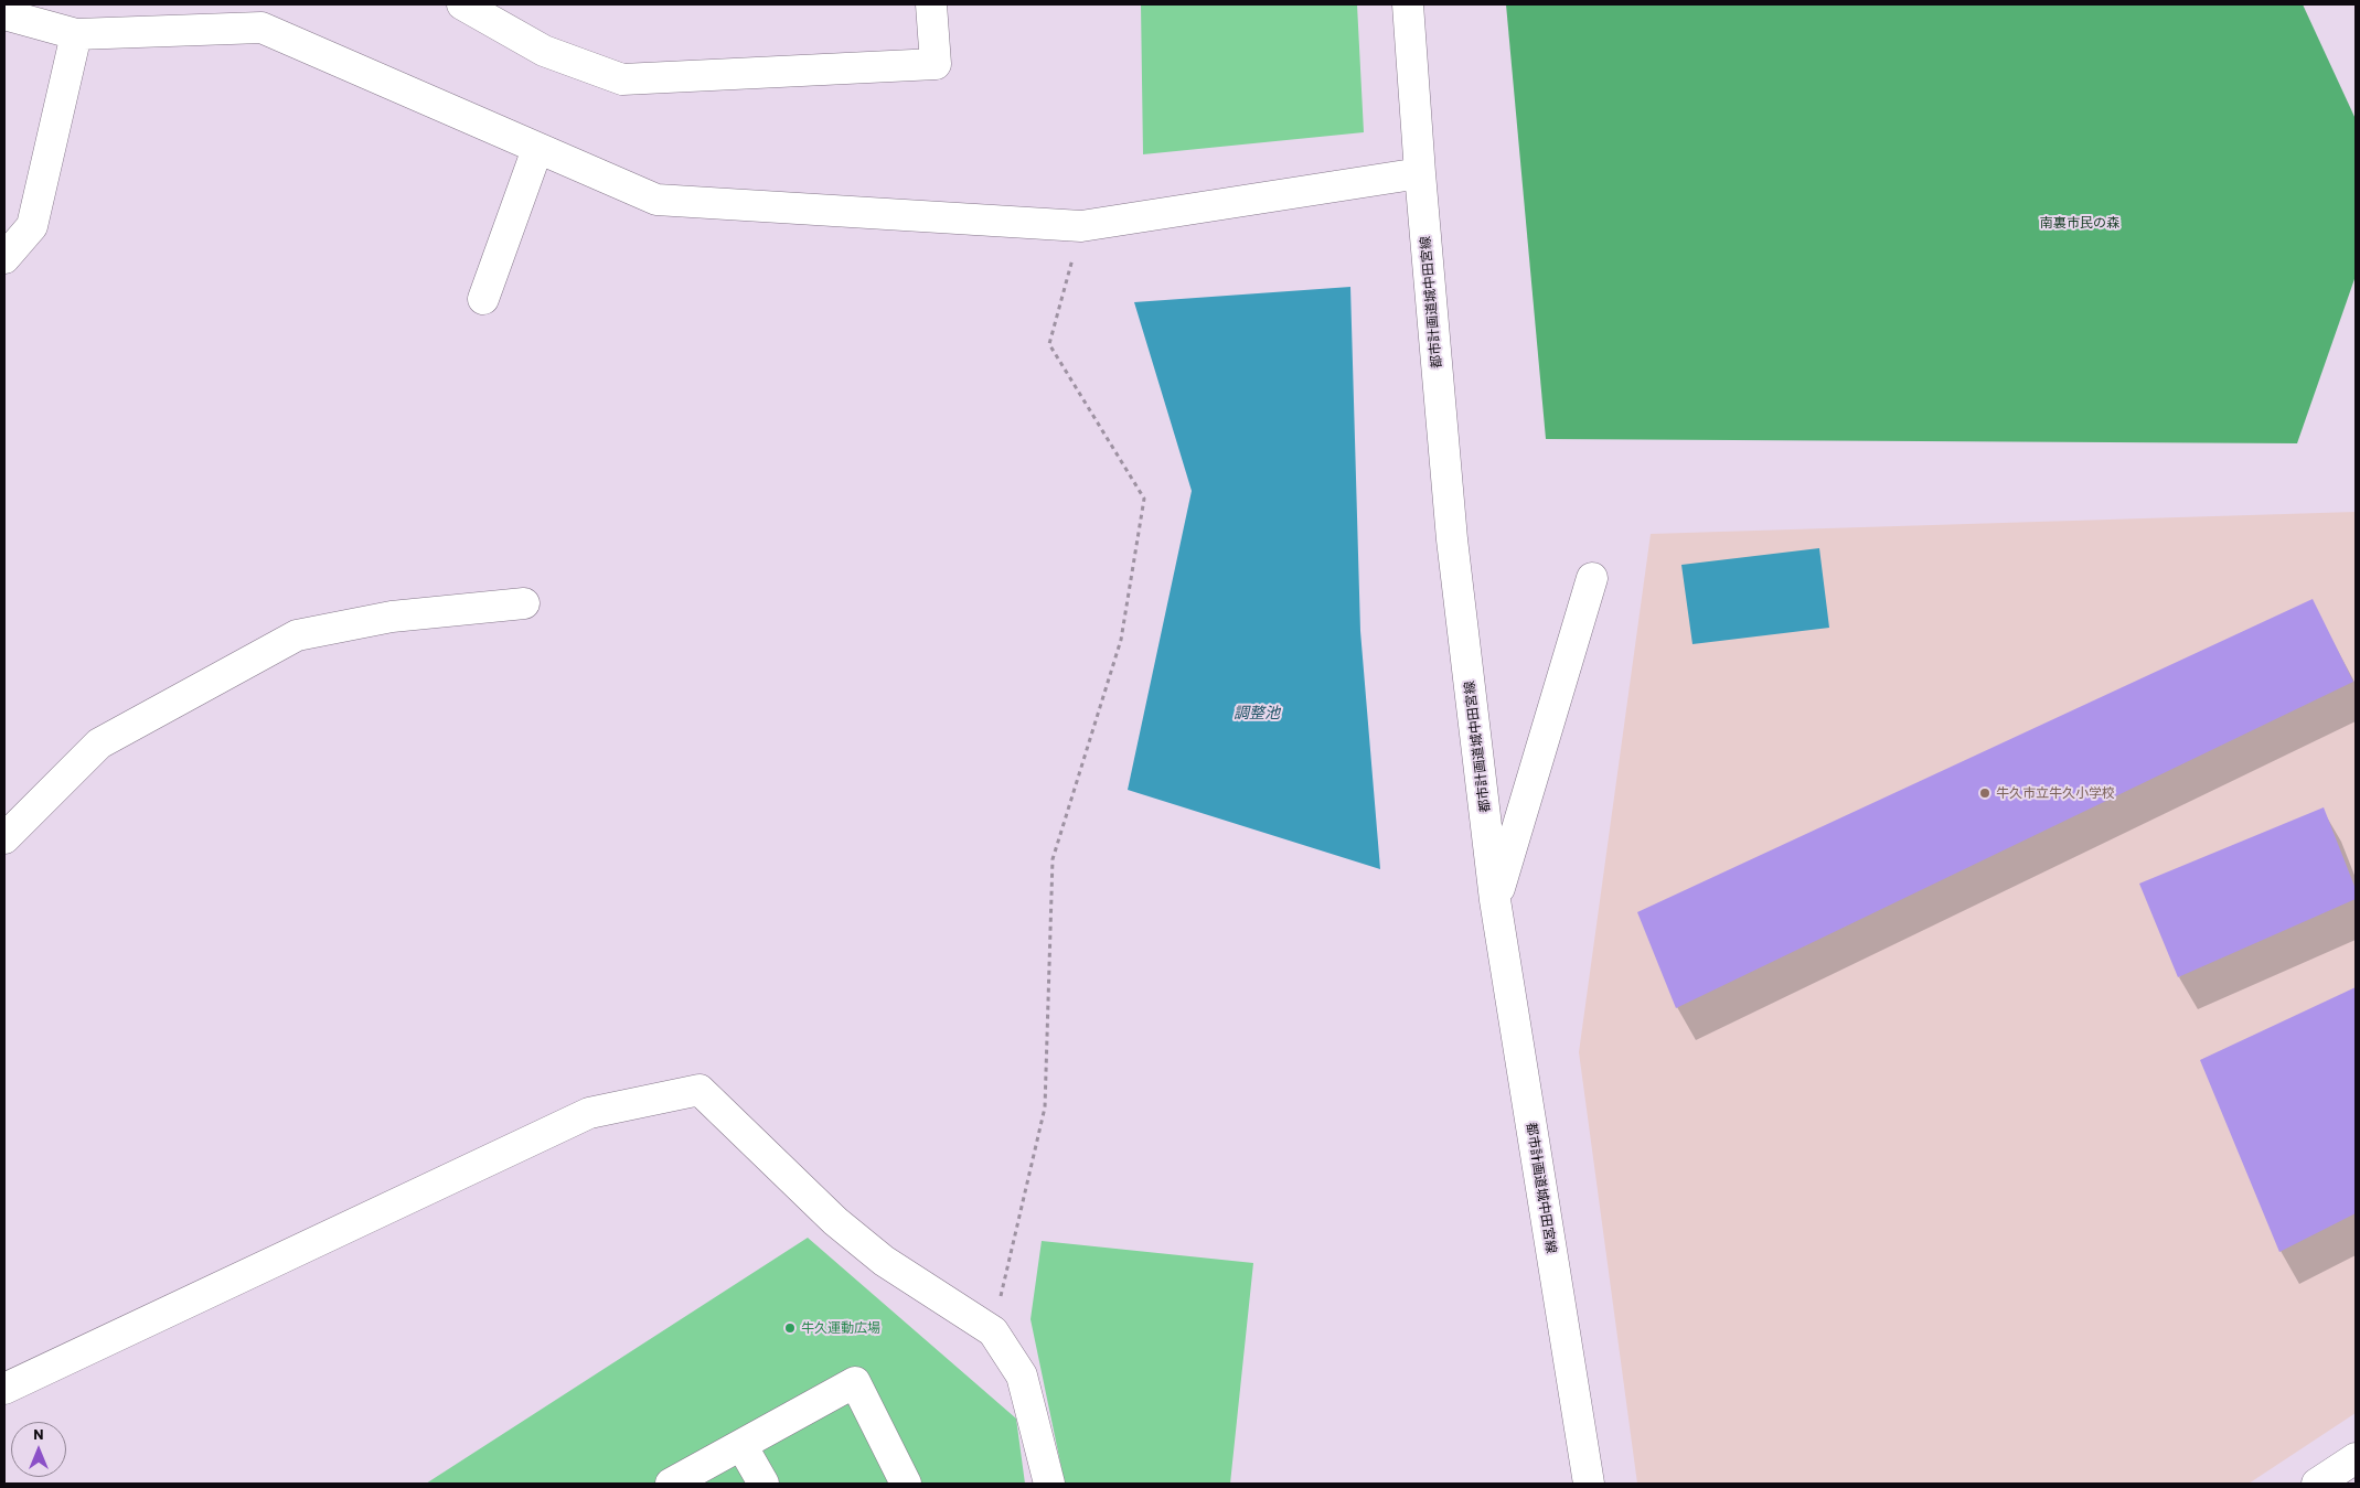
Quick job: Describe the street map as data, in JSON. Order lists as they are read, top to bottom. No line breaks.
{"streets":{"street":["都市計画道城中田宮線"]},"water":["調整池"],"parks":["南裏市民の森"],"places":["牛久市立牛久小学校","牛久運動広場"],"north":"top"}
